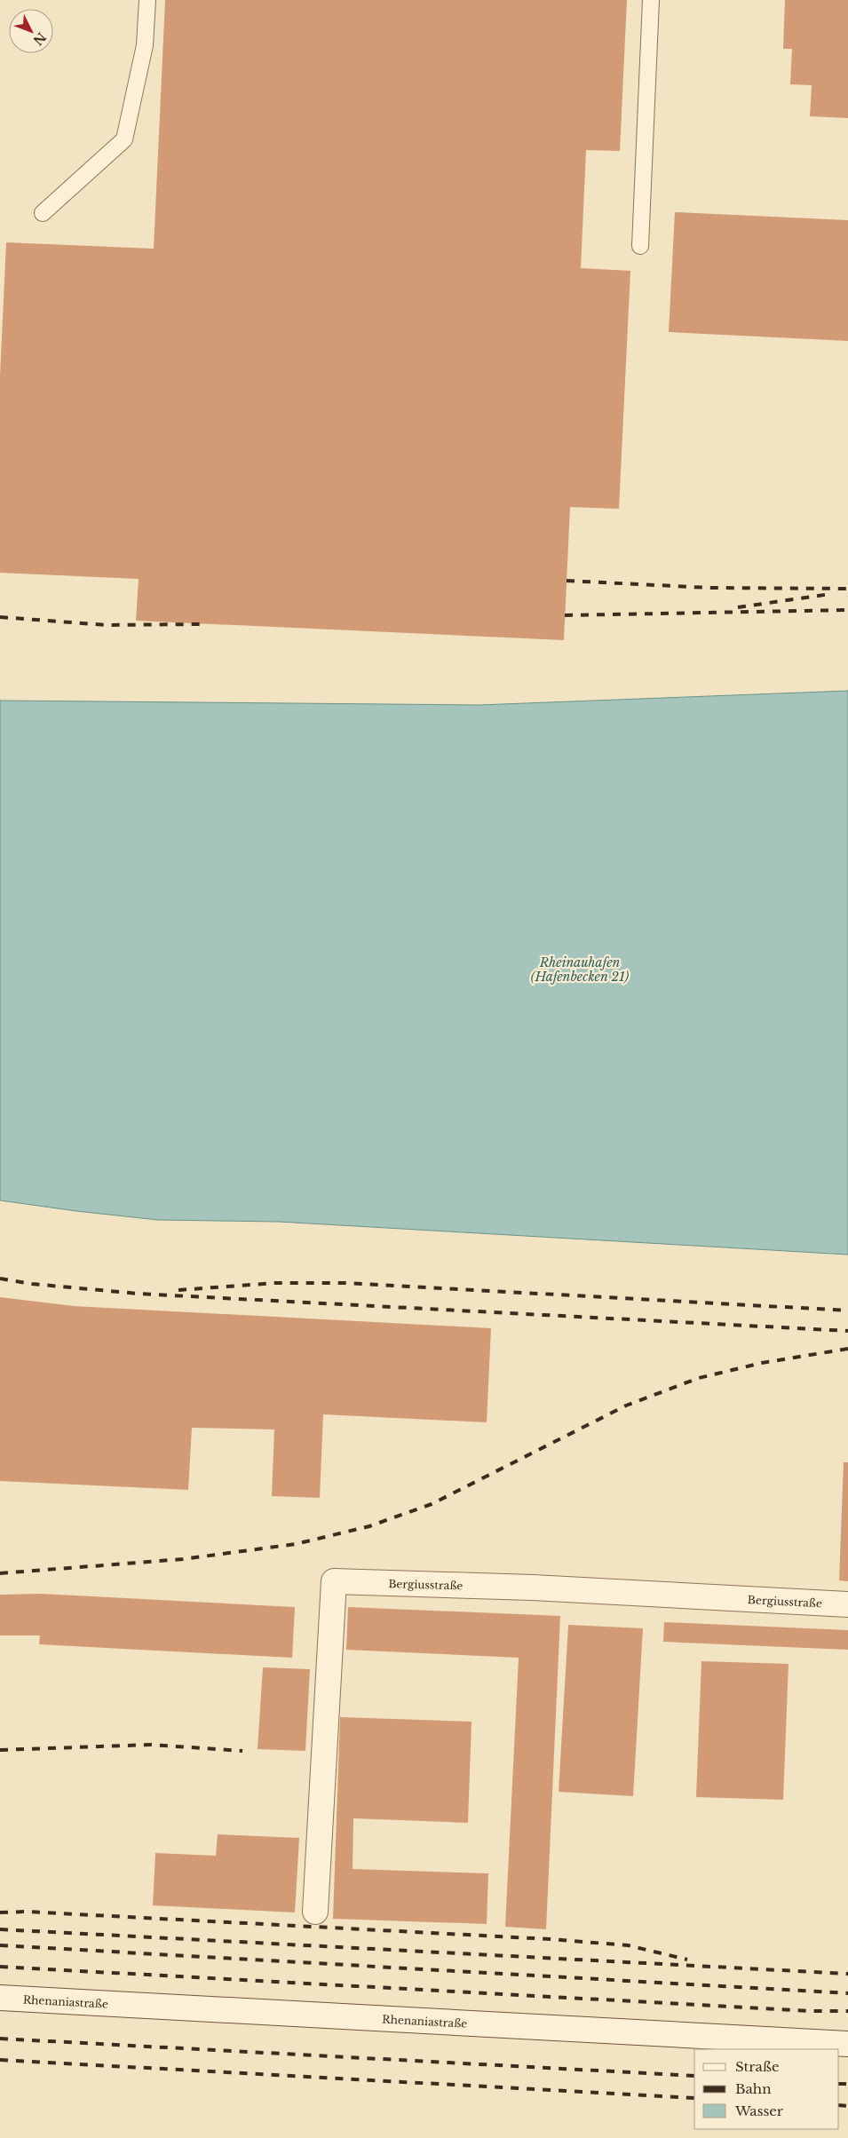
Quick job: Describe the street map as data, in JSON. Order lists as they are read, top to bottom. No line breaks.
{"streets":{"street":["Bergiusstraße","Rhenaniastraße"]},"water":["Rheinauhafen (Hafenbecken 21)"],"legend":["Straße","Bahn","Wasser"],"north":"bottom right"}
